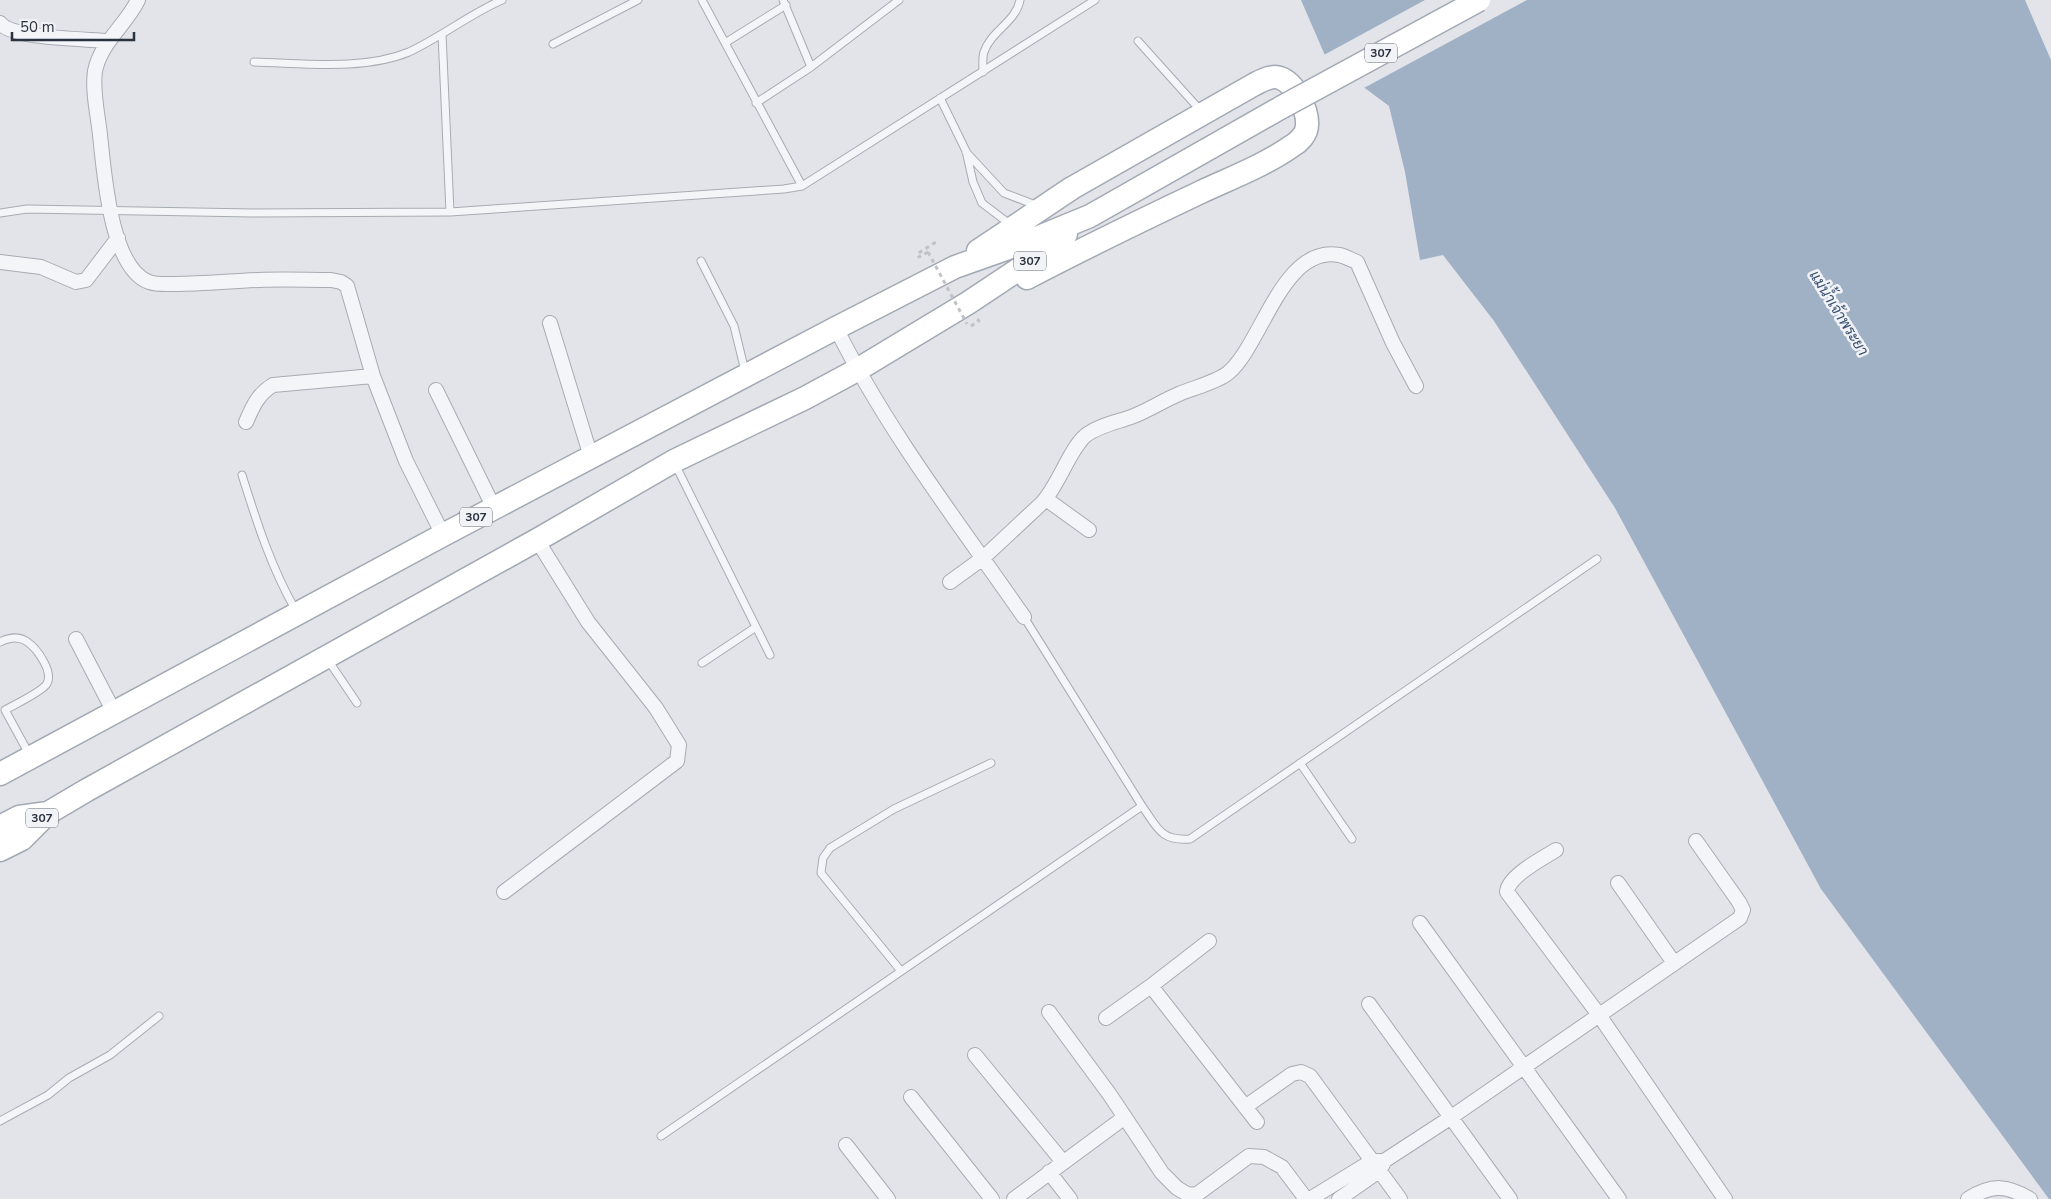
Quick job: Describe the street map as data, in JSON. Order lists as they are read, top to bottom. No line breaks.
{"streets":{"main road":["307"]},"water":["แม่น้ำเจ้าพระยา"],"scale_bar":"50 m"}
